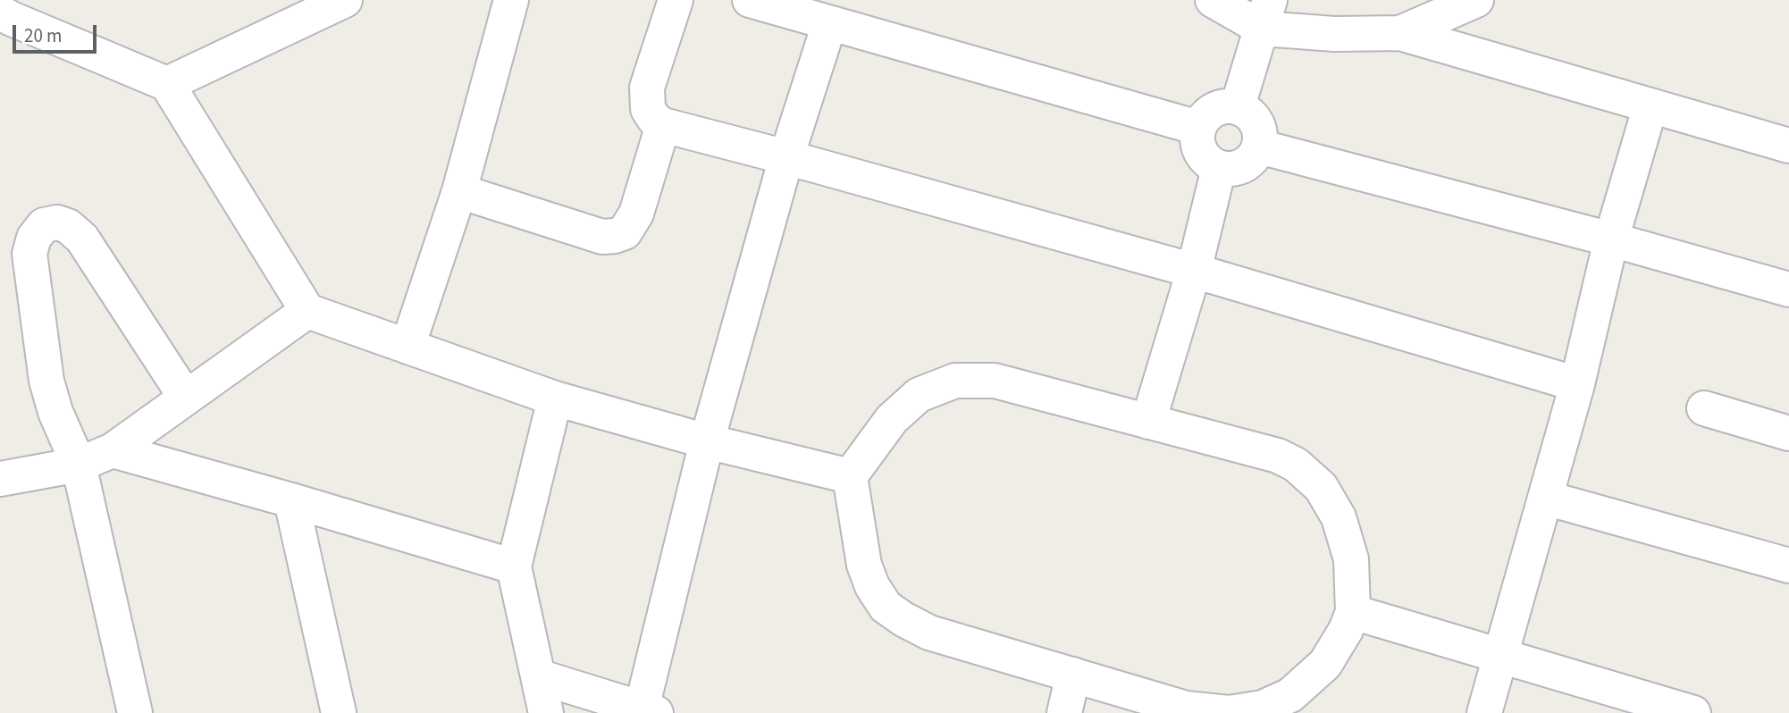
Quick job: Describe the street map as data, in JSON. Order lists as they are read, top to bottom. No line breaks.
{"scale_bar":"20 m"}
